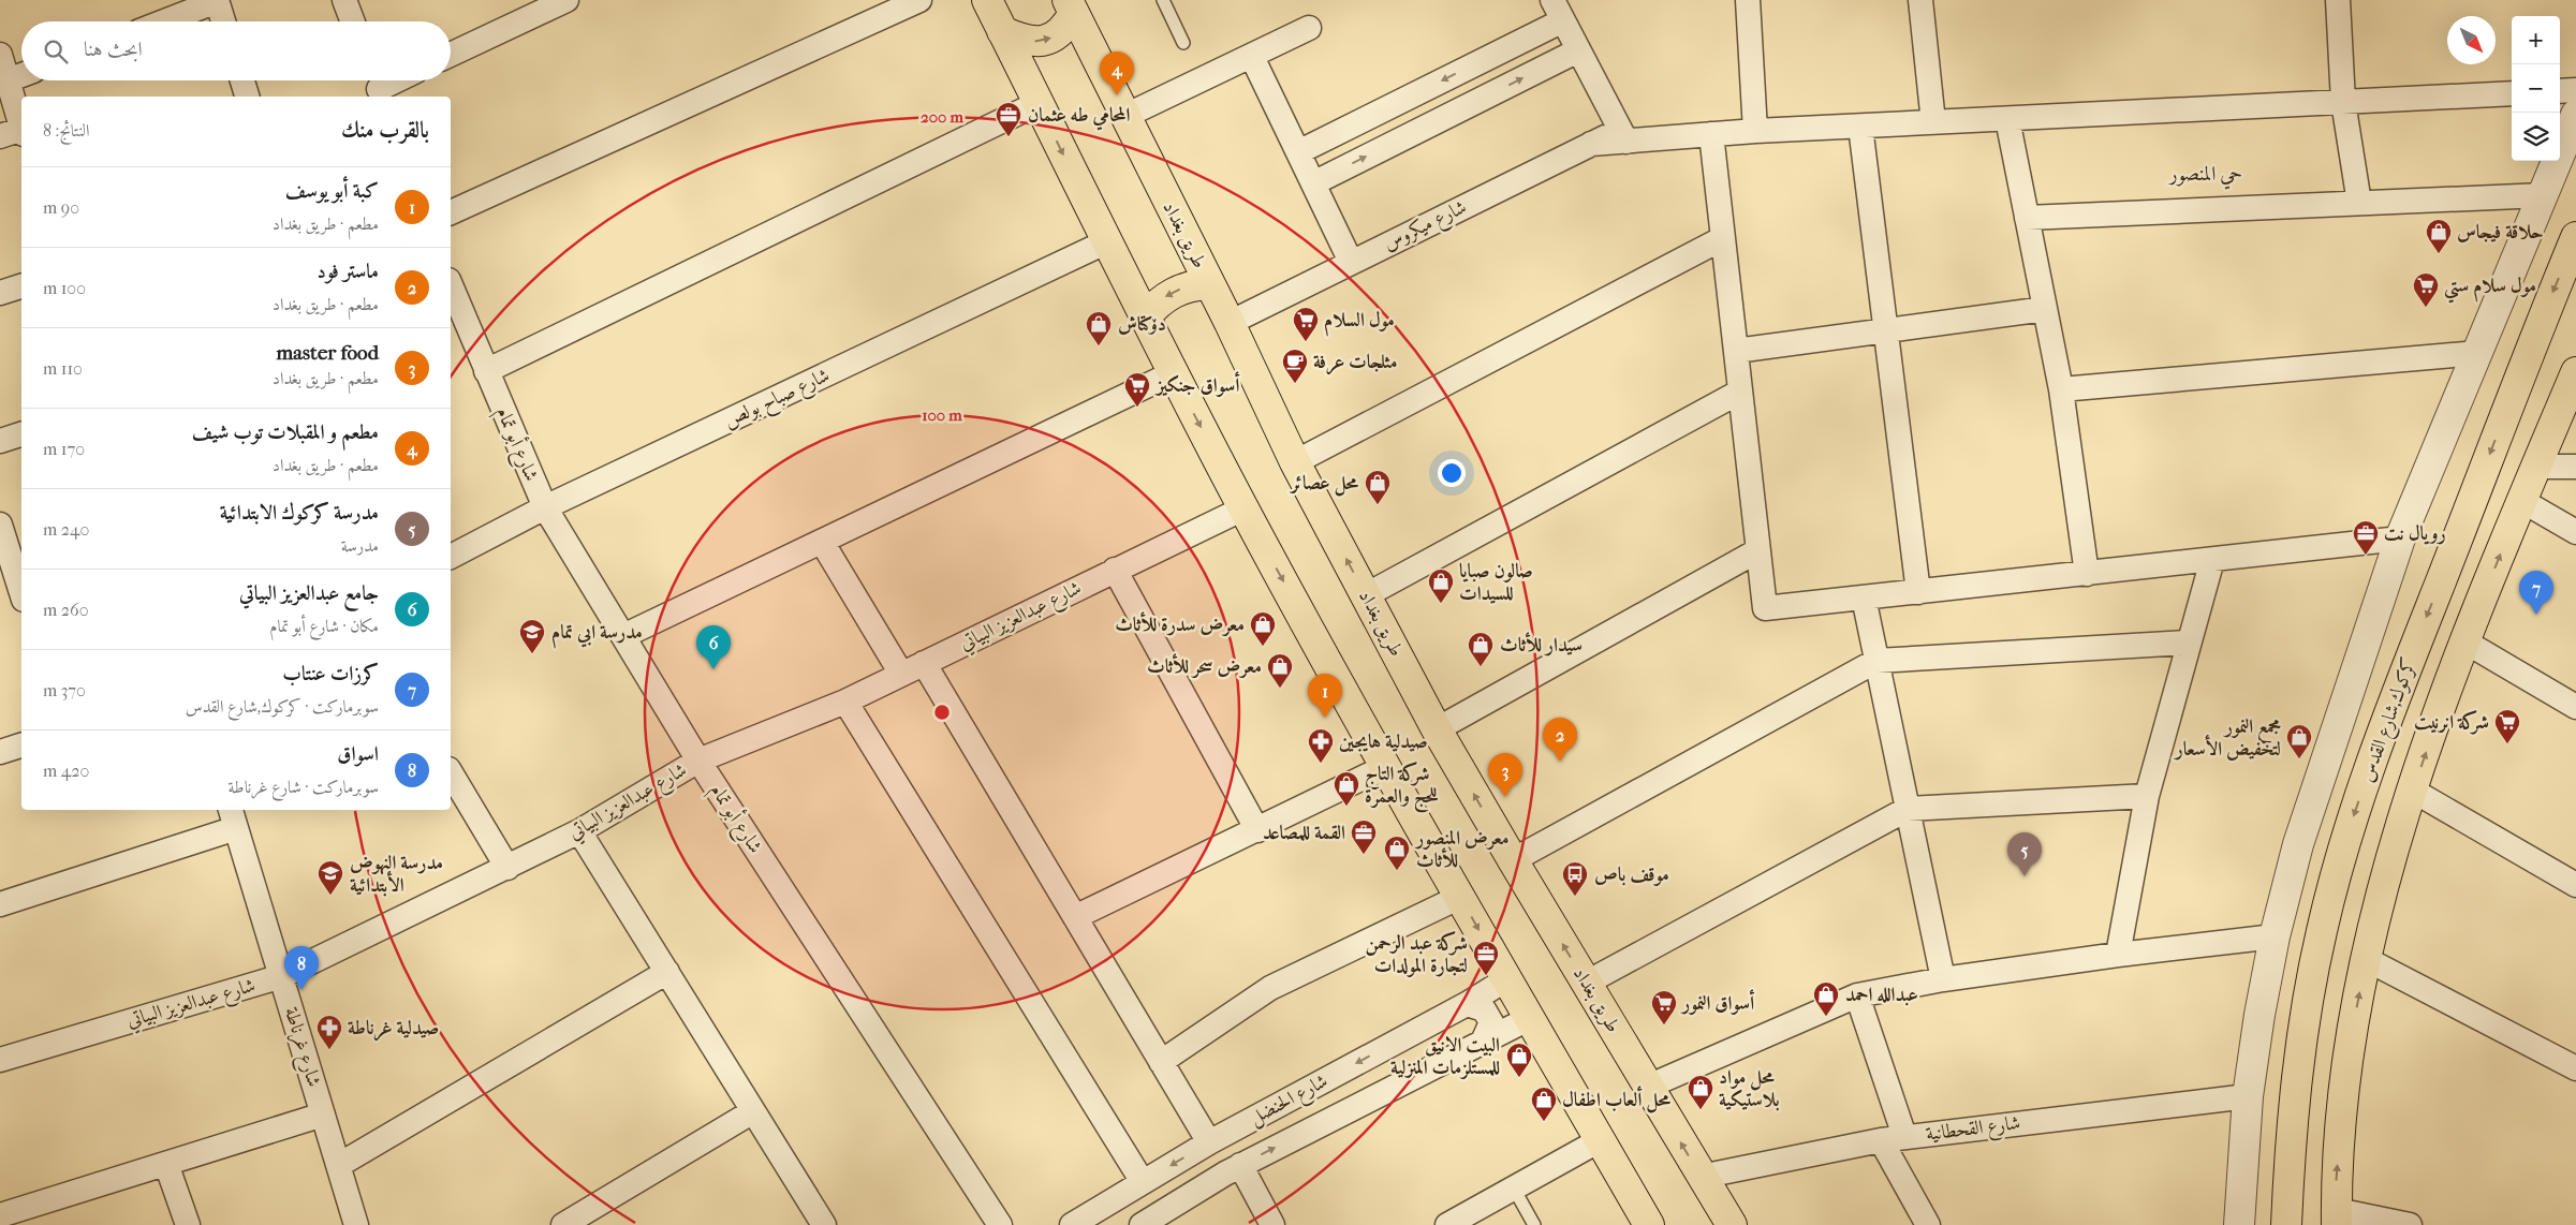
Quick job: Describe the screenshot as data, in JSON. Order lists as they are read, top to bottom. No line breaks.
{"streets":{"main road":["طريق بغداد","كركوك,شارع القدس"],"street":["شارع ميكروس","شارع صباح بولص","شارع أبو تمام","شارع عبدالعزيز البياتي","شارع غرناطة","شارع الحنضل","شارع القحطانية"]},"crossings":[["شارع ميكروس","طريق بغداد"],["طريق بغداد","شارع القحطانية"],["شارع صباح بولص","شارع أبو تمام"],["شارع أبو تمام","شارع عبدالعزيز البياتي"],["شارع عبدالعزيز البياتي","شارع غرناطة"]],"districts":["حي المنصور"],"places":{"office":["المحامي طه عثمان","رويال نت","القمة للمصاعد","شركة عبد الرحمن لتجارة المولدات"],"shop":["حلاقة فيجاس","دۆکتاش","محل عصائر","صالون صبايا للسيدات","معرض سدرة للأثاث","سيدار للأثاث","معرض سحر للأثاث","مجمع النمور لتخفيض الأسعار","شركة التاج للحج والعمرة","معرض المنصور للأثاث","عبدالله احمد","البيت الانيق للمستلزمات المنزلية","محل مواد بلاستيكية","محل ألعاب اطفال"],"supermarket":["مول سلام ستي","مول السلام","أسواق جنكيز","شركة انرنيت","أسواق النمور"],"cafe":["مثلجات عرفة"],"school or university":["مدرسة ابي تمام","مدرسة النهوض الأبتدائية"],"pharmacy":["صيدلية هايجين","صيدلية غرناطة"],"bus stop":["موقف باص"]},"north":"bottom right","page":{"map_buttons":["+","−"],"search":"ابحث هنا","pins":["4","7","6","1","2","3","5","8"],"heading":["بالقرب منك","النتائج: 8"],"list":[{"mark":"1","name":"كبة أبو يوسف","note":"مطعم · طريق بغداد","value":"90 m"},{"mark":"2","name":"ماستر فود","note":"مطعم · طريق بغداد","value":"100 m"},{"mark":"3","name":"master food","note":"مطعم · طريق بغداد","value":"110 m"},{"mark":"4","name":"مطعم و المقبلات توب شيف","note":"مطعم · طريق بغداد","value":"170 m"},{"mark":"5","name":"مدرسة كركوك الابتدائية","note":"مدرسة","value":"240 m"},{"mark":"6","name":"جامع عبدالعزيز البياتي","note":"مكان · شارع أبو تمام","value":"260 m"},{"mark":"7","name":"كرزات عنتاب","note":"سوبرماركت · كركوك,شارع القدس","value":"370 m"},{"mark":"8","name":"اسواق","note":"سوبرماركت · شارع غرناطة","value":"420 m"}]},"rings":["200 m","100 m"]}
